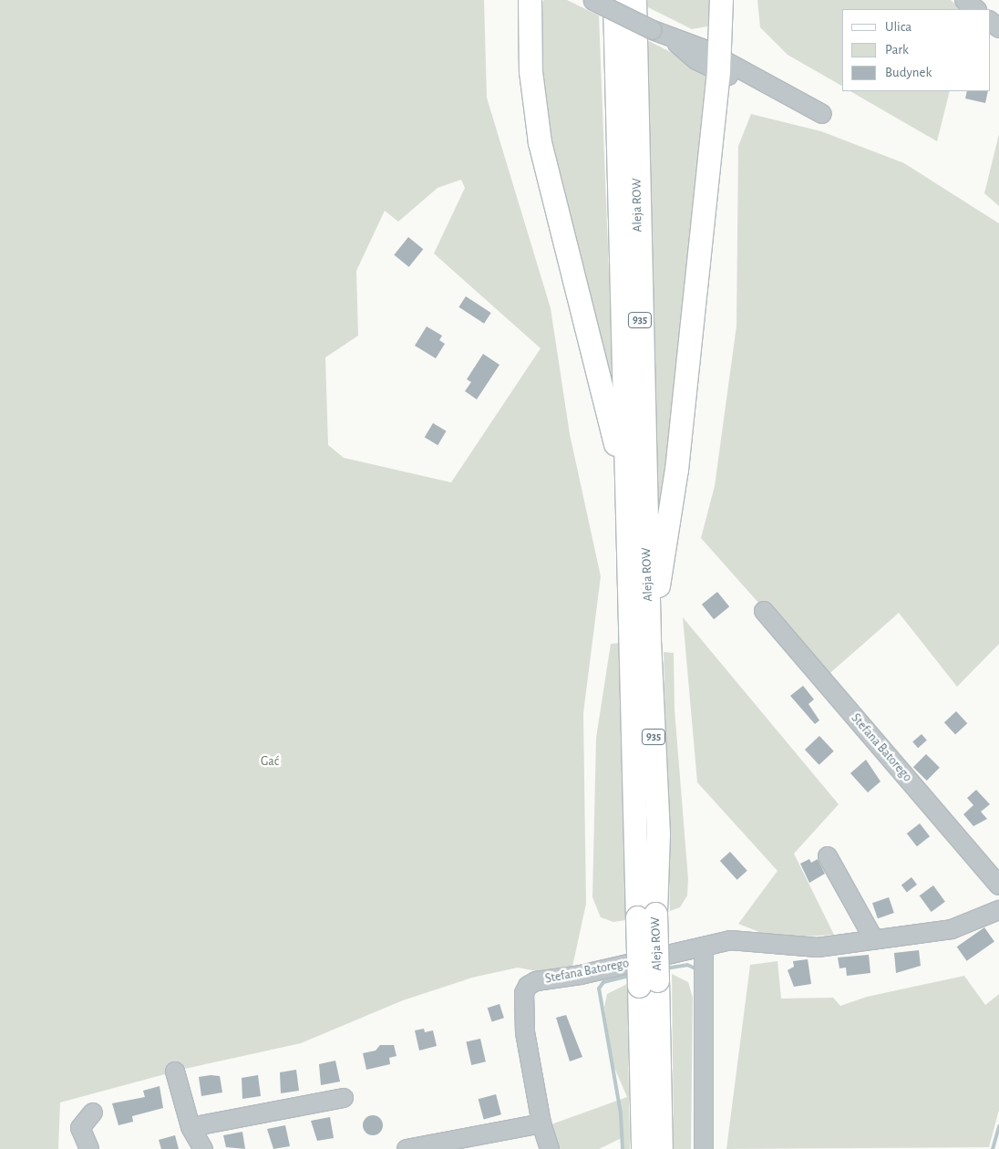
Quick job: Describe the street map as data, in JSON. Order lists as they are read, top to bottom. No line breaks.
{"streets":{"main road":["Aleja ROW","935"],"street":["Stefana Batorego"]},"parks":["Gać"],"legend":["Ulica","Park","Budynek"]}
